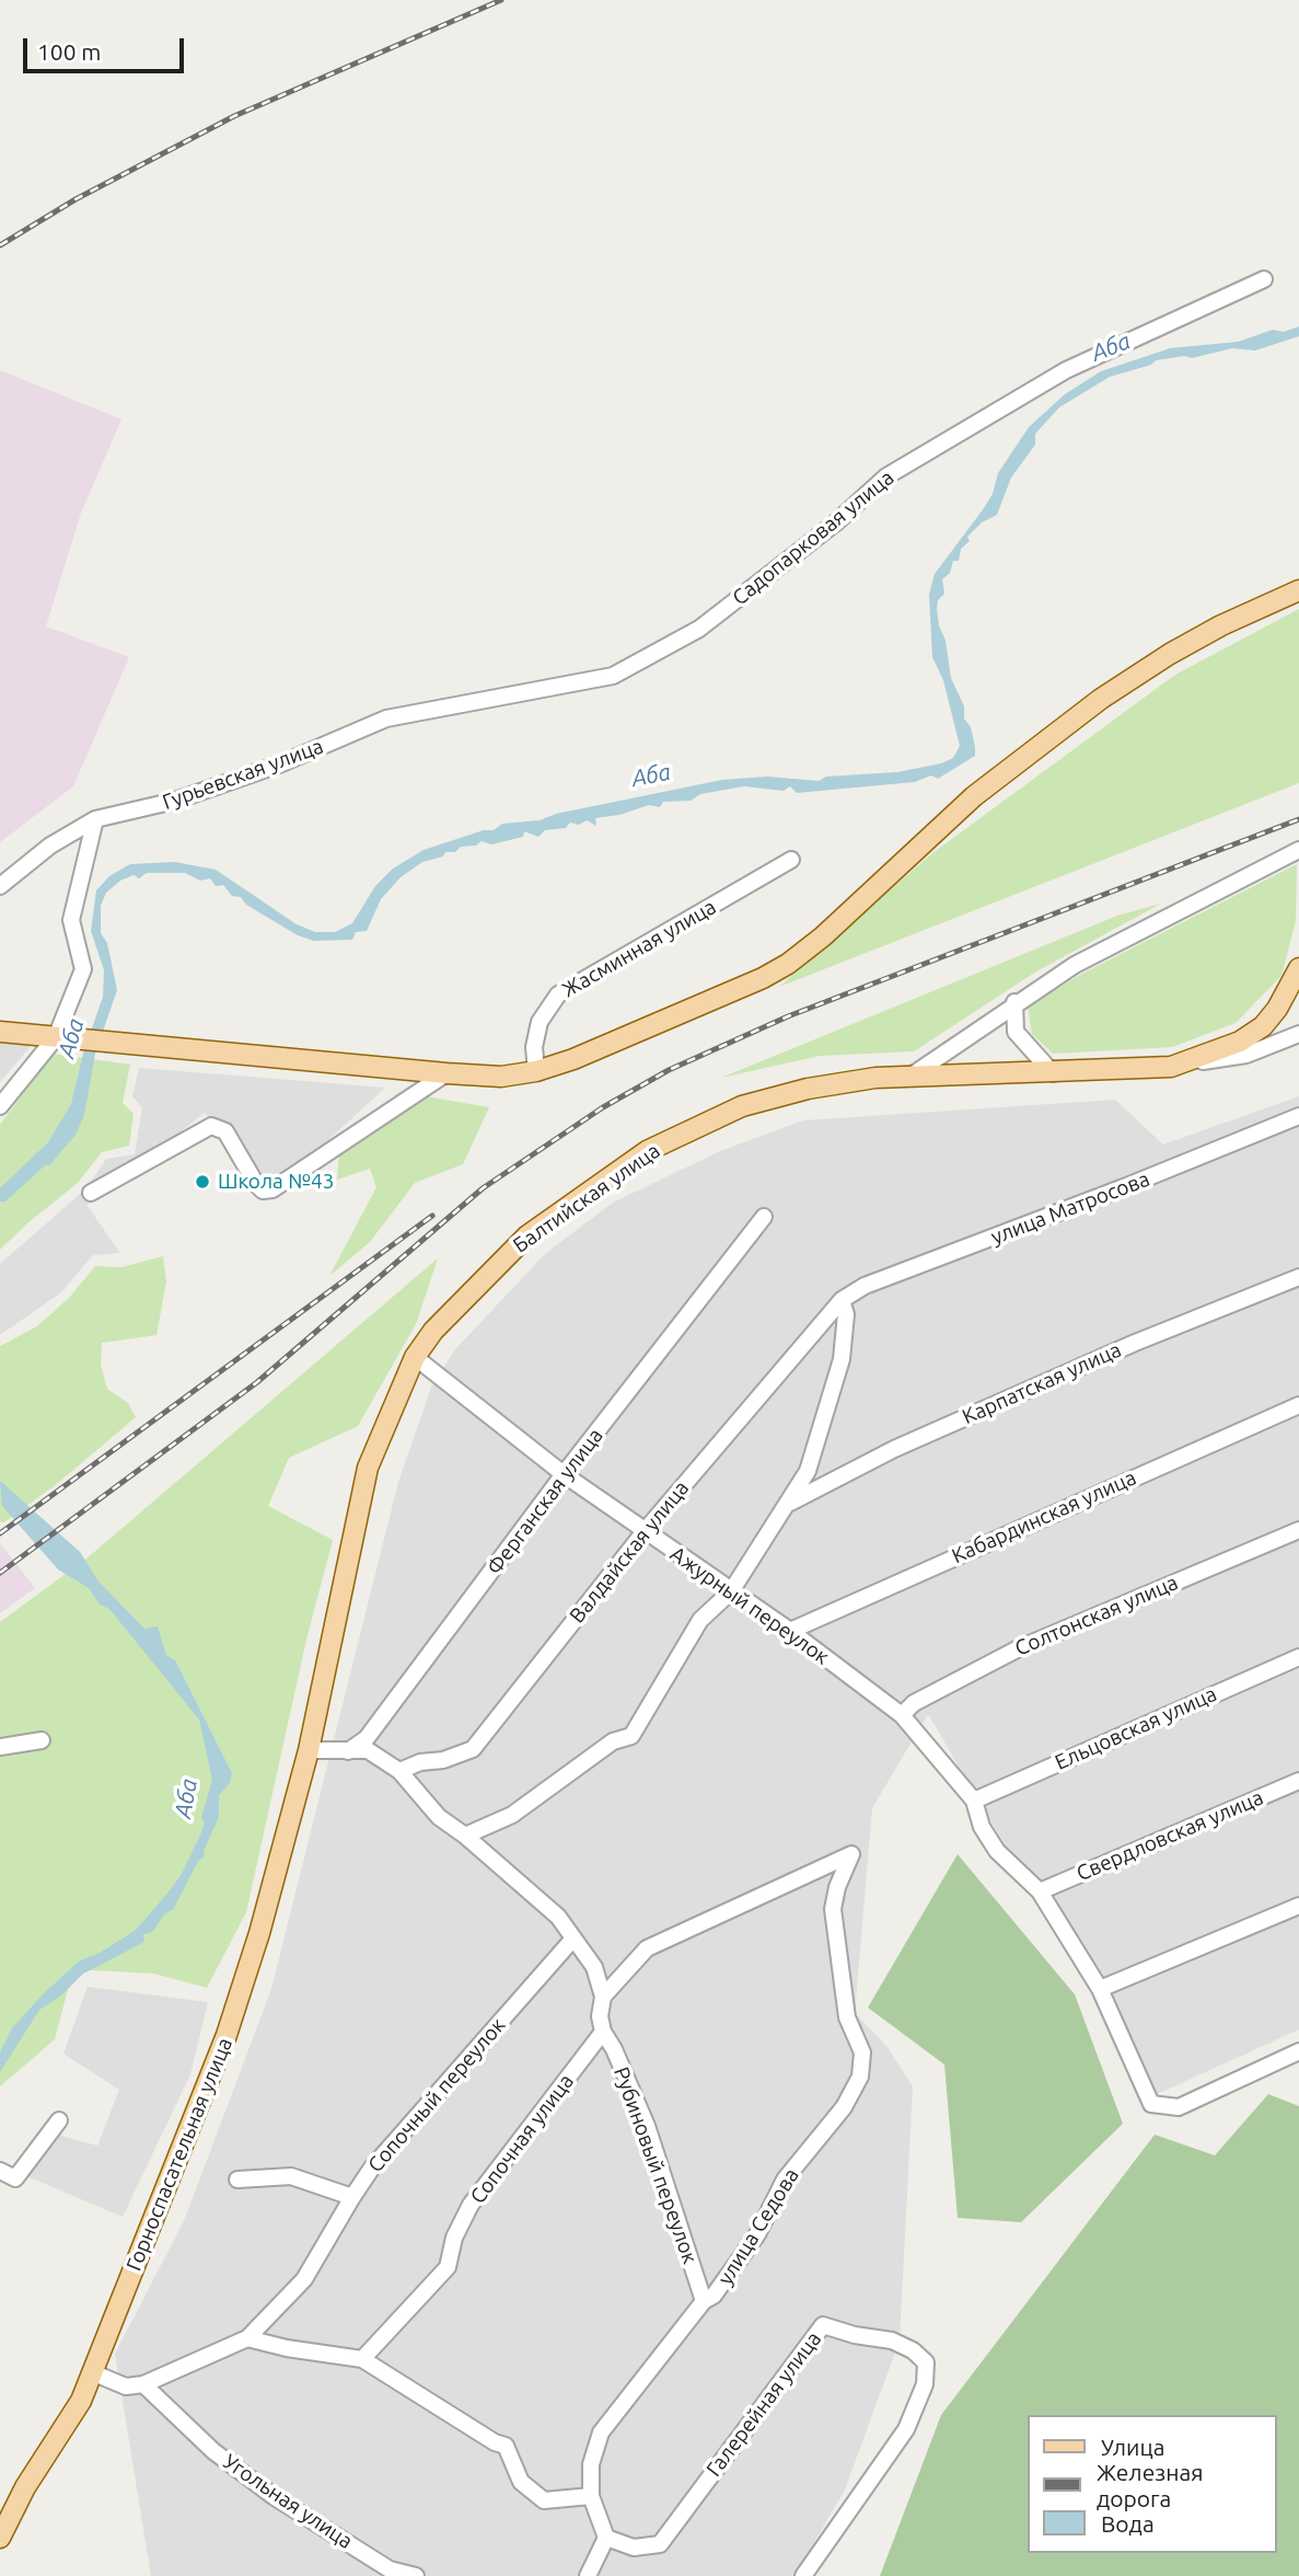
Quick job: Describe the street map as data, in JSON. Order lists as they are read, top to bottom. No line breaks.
{"streets":{"main road":["Балтийская улица","Горноспасательная улица"],"street":["Садопарковая улица","Гурьевская улица","Жасминная улица","улица Матросова","Карпатская улица","Ферганская улица","Кабардинская улица","Валдайская улица","Ажурный переулок","Солтонская улица","Ельцовская улица","Свердловская улица","Сопочный переулок","Сопочная улица","Рубиновый переулок","улица Седова","Галерейная улица","Угольная улица"]},"crossings":[["Садопарковая улица","Гурьевская улица"],["Балтийская улица","Ажурный переулок"],["Балтийская улица","Горноспасательная улица"],["улица Матросова","Карпатская улица"],["улица Матросова","Валдайская улица"],["Карпатская улица","Валдайская улица"],["Карпатская улица","Ажурный переулок"],["Ферганская улица","Ажурный переулок"],["Кабардинская улица","Ажурный переулок"],["Валдайская улица","Ажурный переулок"],["Ажурный переулок","Солтонская улица"],["Ажурный переулок","Ельцовская улица"],["Ажурный переулок","Свердловская улица"],["Сопочная улица","Рубиновый переулок"],["Рубиновый переулок","улица Седова"],["улица Седова","Галерейная улица"]],"water":["Аба"],"places":["Школа №43"],"legend":["Улица","Железная дорога","Вода"],"scale_bar":"100 m"}
